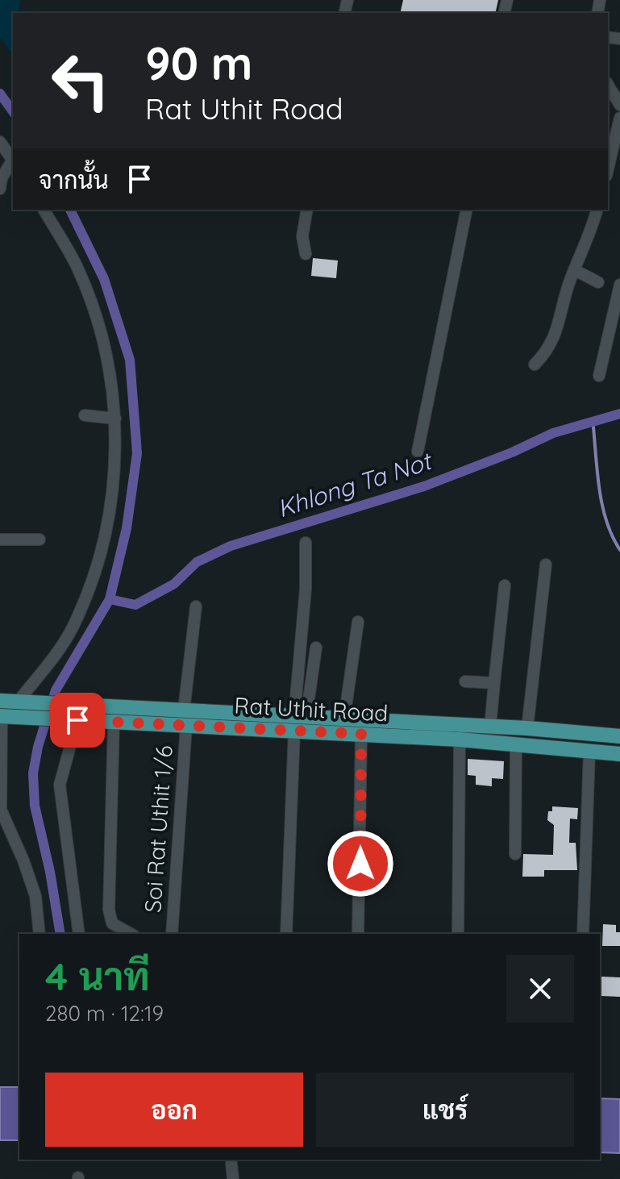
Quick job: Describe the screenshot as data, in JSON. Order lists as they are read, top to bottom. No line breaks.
{"streets":{"main road":["Rat Uthit Road"],"street":["Soi Rat Uthit 1/6"]},"crossings":[["Rat Uthit Road","Soi Rat Uthit 1/6"]],"water":["Khlong Ta Not"],"page":{"turn":["90 m","Rat Uthit Road"],"then":"จากนั้น","heading":["4 นาที","280 m · 12:19"],"buttons":["ออก","แชร์"]}}
